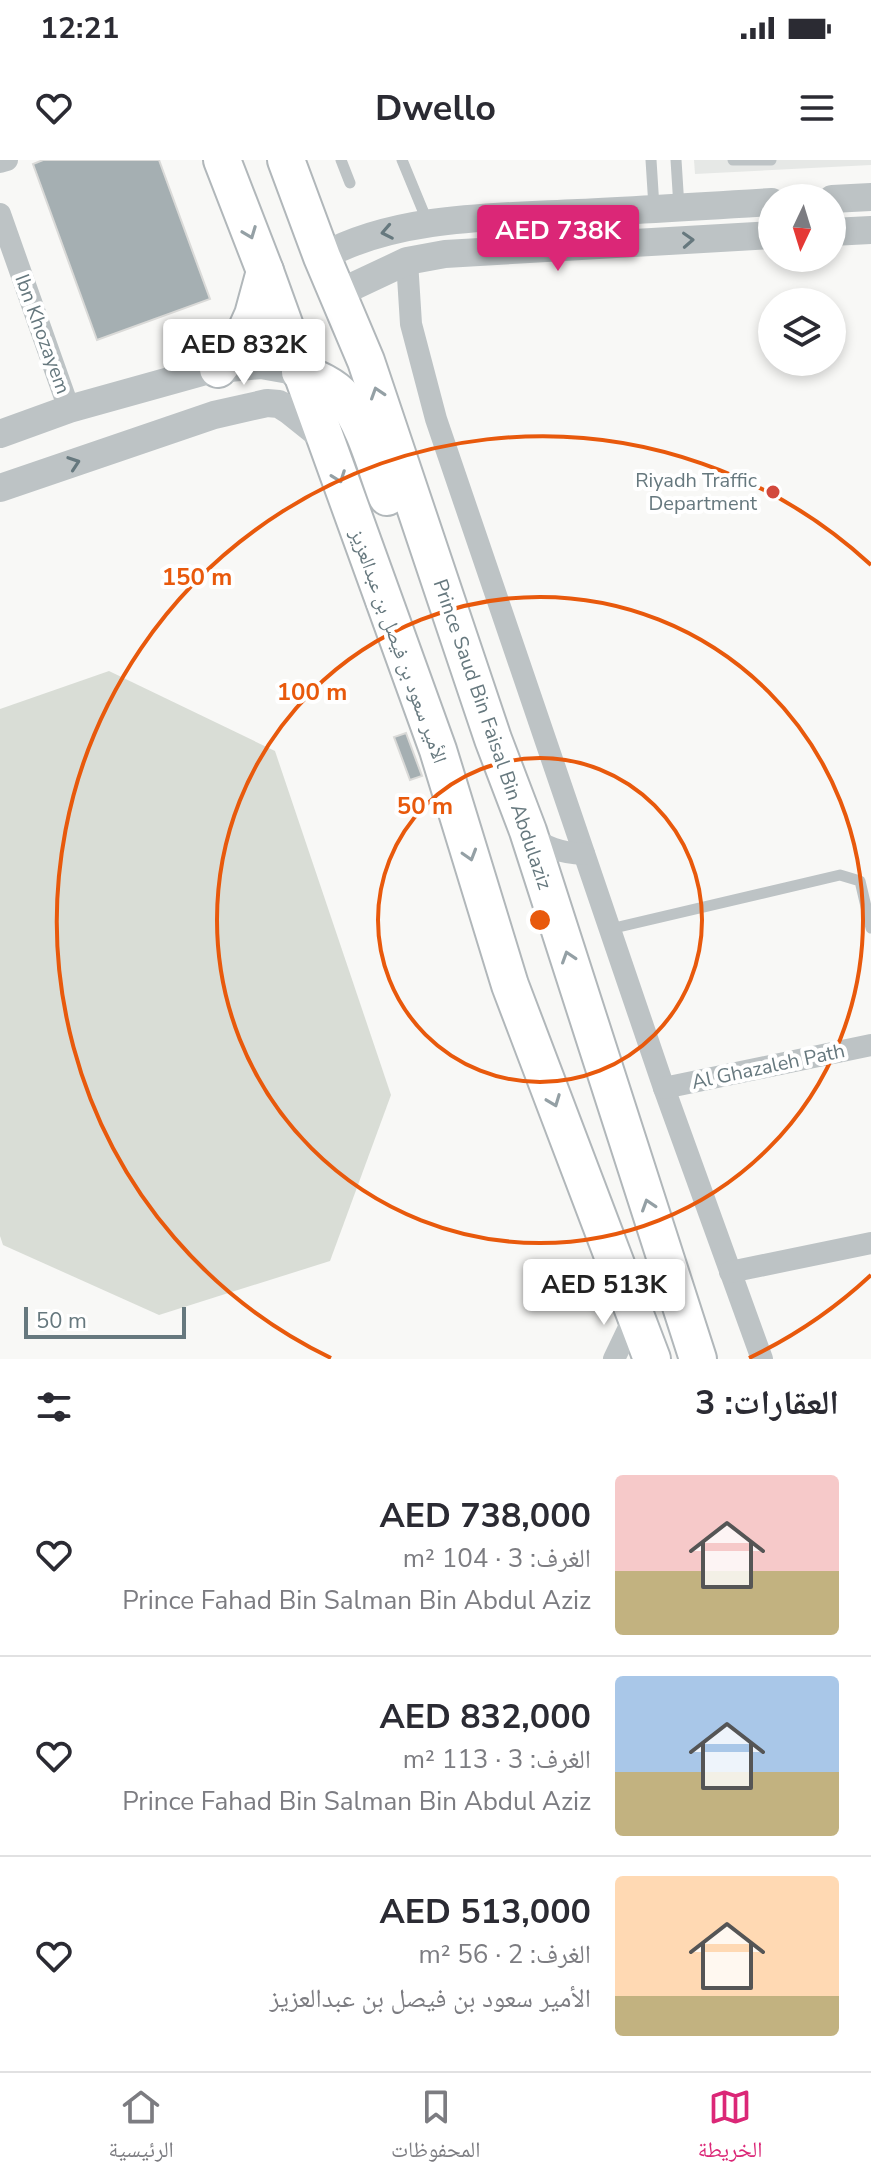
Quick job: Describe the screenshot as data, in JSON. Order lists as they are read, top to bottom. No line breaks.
{"streets":{"main road":["الأمير سعود بن فيصل بن عبدالعزيز","Prince Saud Bin Faisal Bin Abdulaziz"],"street":["Ibn Khozayem","Al Ghazaleh Path"]},"places":["Riyadh Traffic Department"],"scale_bar":"50 m","north":"bottom","page":{"status":"12:21","header":"Dwello","price":["AED 738K","AED 832K","AED 513K"],"scale":"50 m","heading":"العقارات: 3","list":[{"name":"AED 738,000","note":"الغرف: 3 · 104 m² · Prince Fahad Bin Salman Bin Abdul Aziz"},{"name":"AED 832,000","note":"الغرف: 3 · 113 m² · Prince Fahad Bin Salman Bin Abdul Aziz"},{"name":"AED 513,000","note":"الغرف: 2 · 56 m² · الأمير سعود بن فيصل بن عبدالعزيز"}],"tabs":["الخريطة","المحفوظات","الرئيسية"]},"rings":["150 m","100 m","50 m"]}
